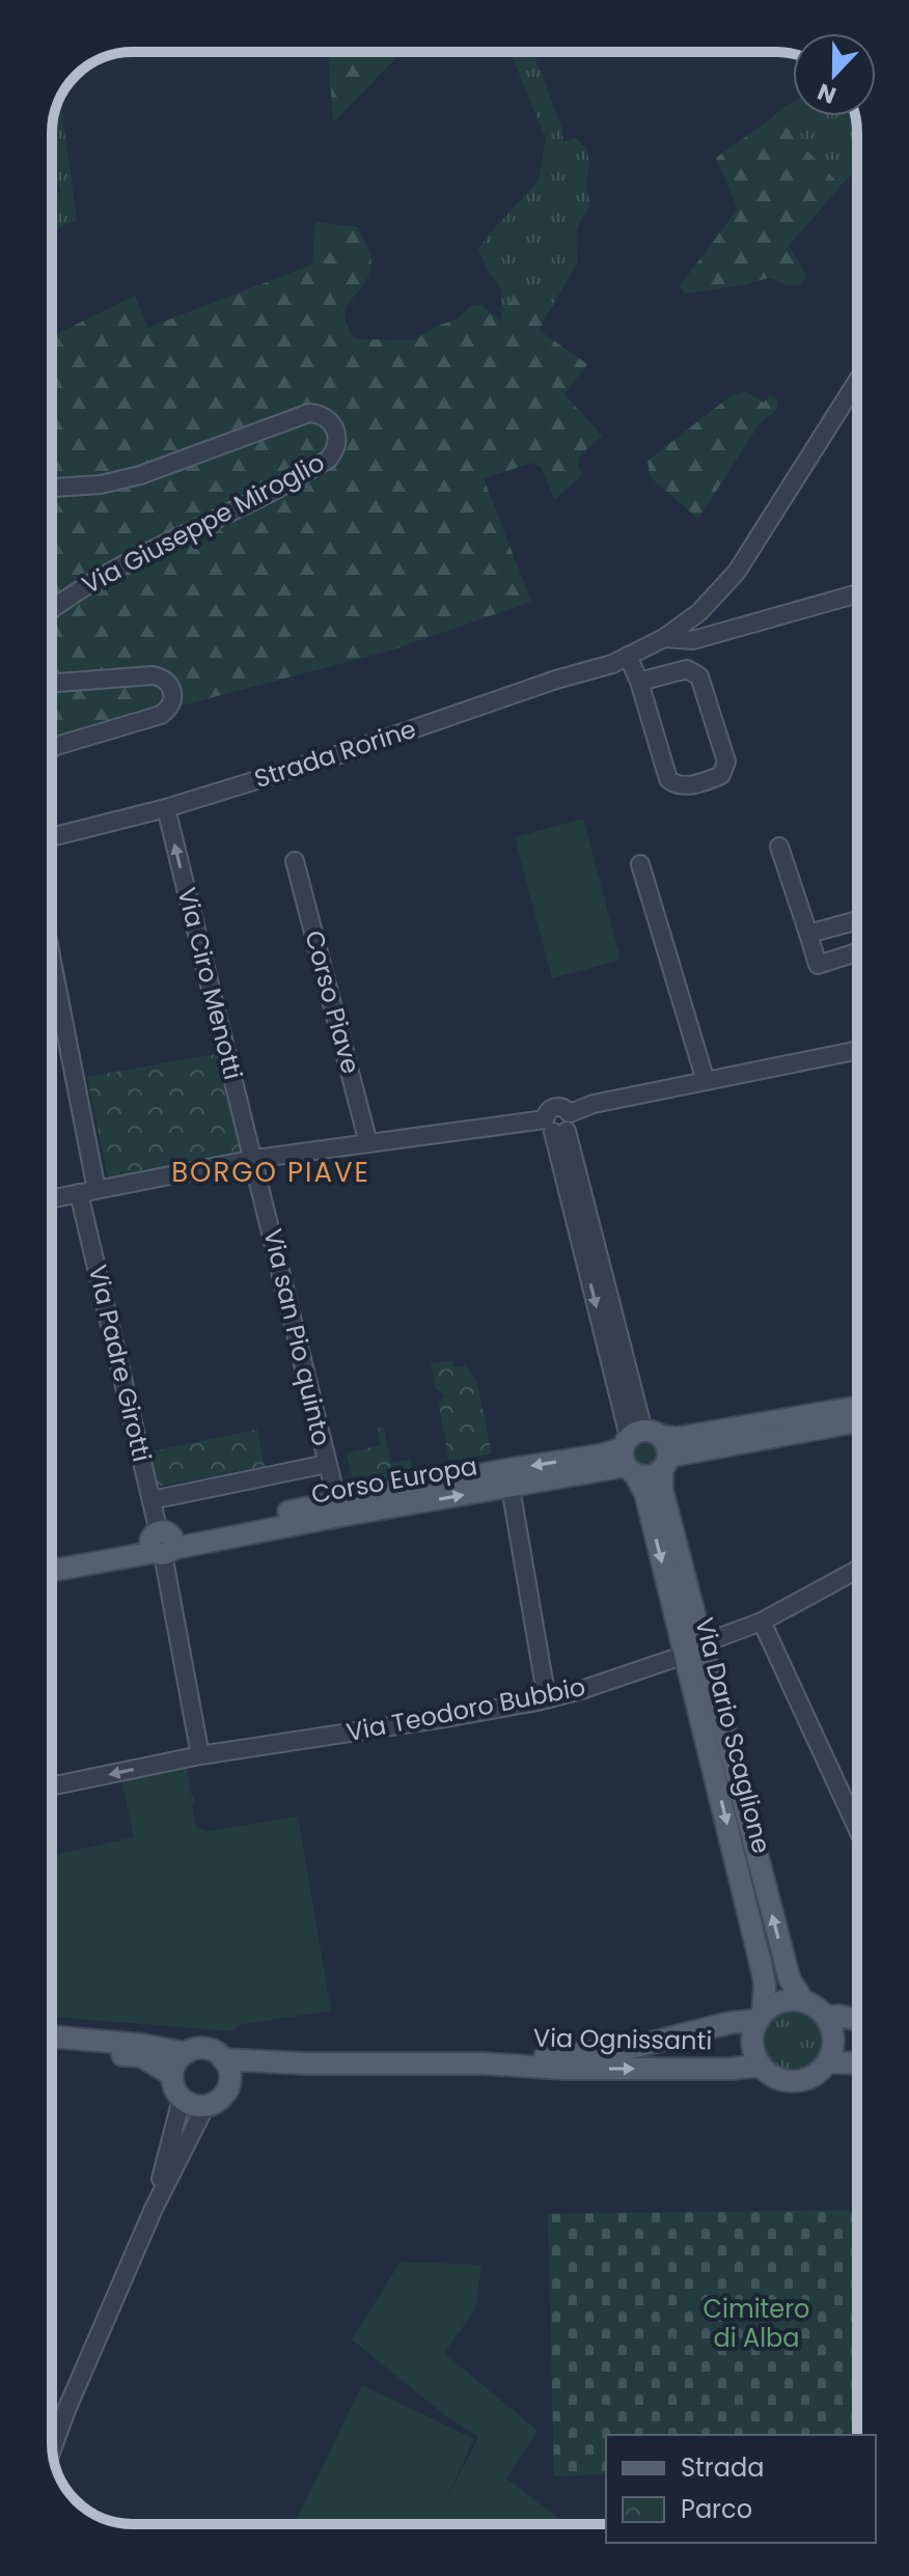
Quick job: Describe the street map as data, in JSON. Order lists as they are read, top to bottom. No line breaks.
{"streets":{"main road":["Corso Europa","Via Dario Scaglione","Via Ognissanti"],"street":["Via Giuseppe Miroglio","Strada Rorine","Via Ciro Menotti","Corso Piave","Via san Pio quinto","Via Padre Girotti","Via Teodoro Bubbio"]},"crossings":[["Strada Rorine","Via Ciro Menotti"],["Via Ciro Menotti","Via san Pio quinto"],["Via san Pio quinto","Corso Europa"],["Via Padre Girotti","Corso Europa"],["Via Padre Girotti","Via Teodoro Bubbio"],["Corso Europa","Via Dario Scaglione"],["Via Teodoro Bubbio","Via Dario Scaglione"],["Via Dario Scaglione","Via Ognissanti"]],"one_way":["Via Ciro Menotti"],"districts":["BORGO PIAVE"],"parks":["Cimitero di Alba"],"legend":["Strada","Parco"],"north":"bottom"}
